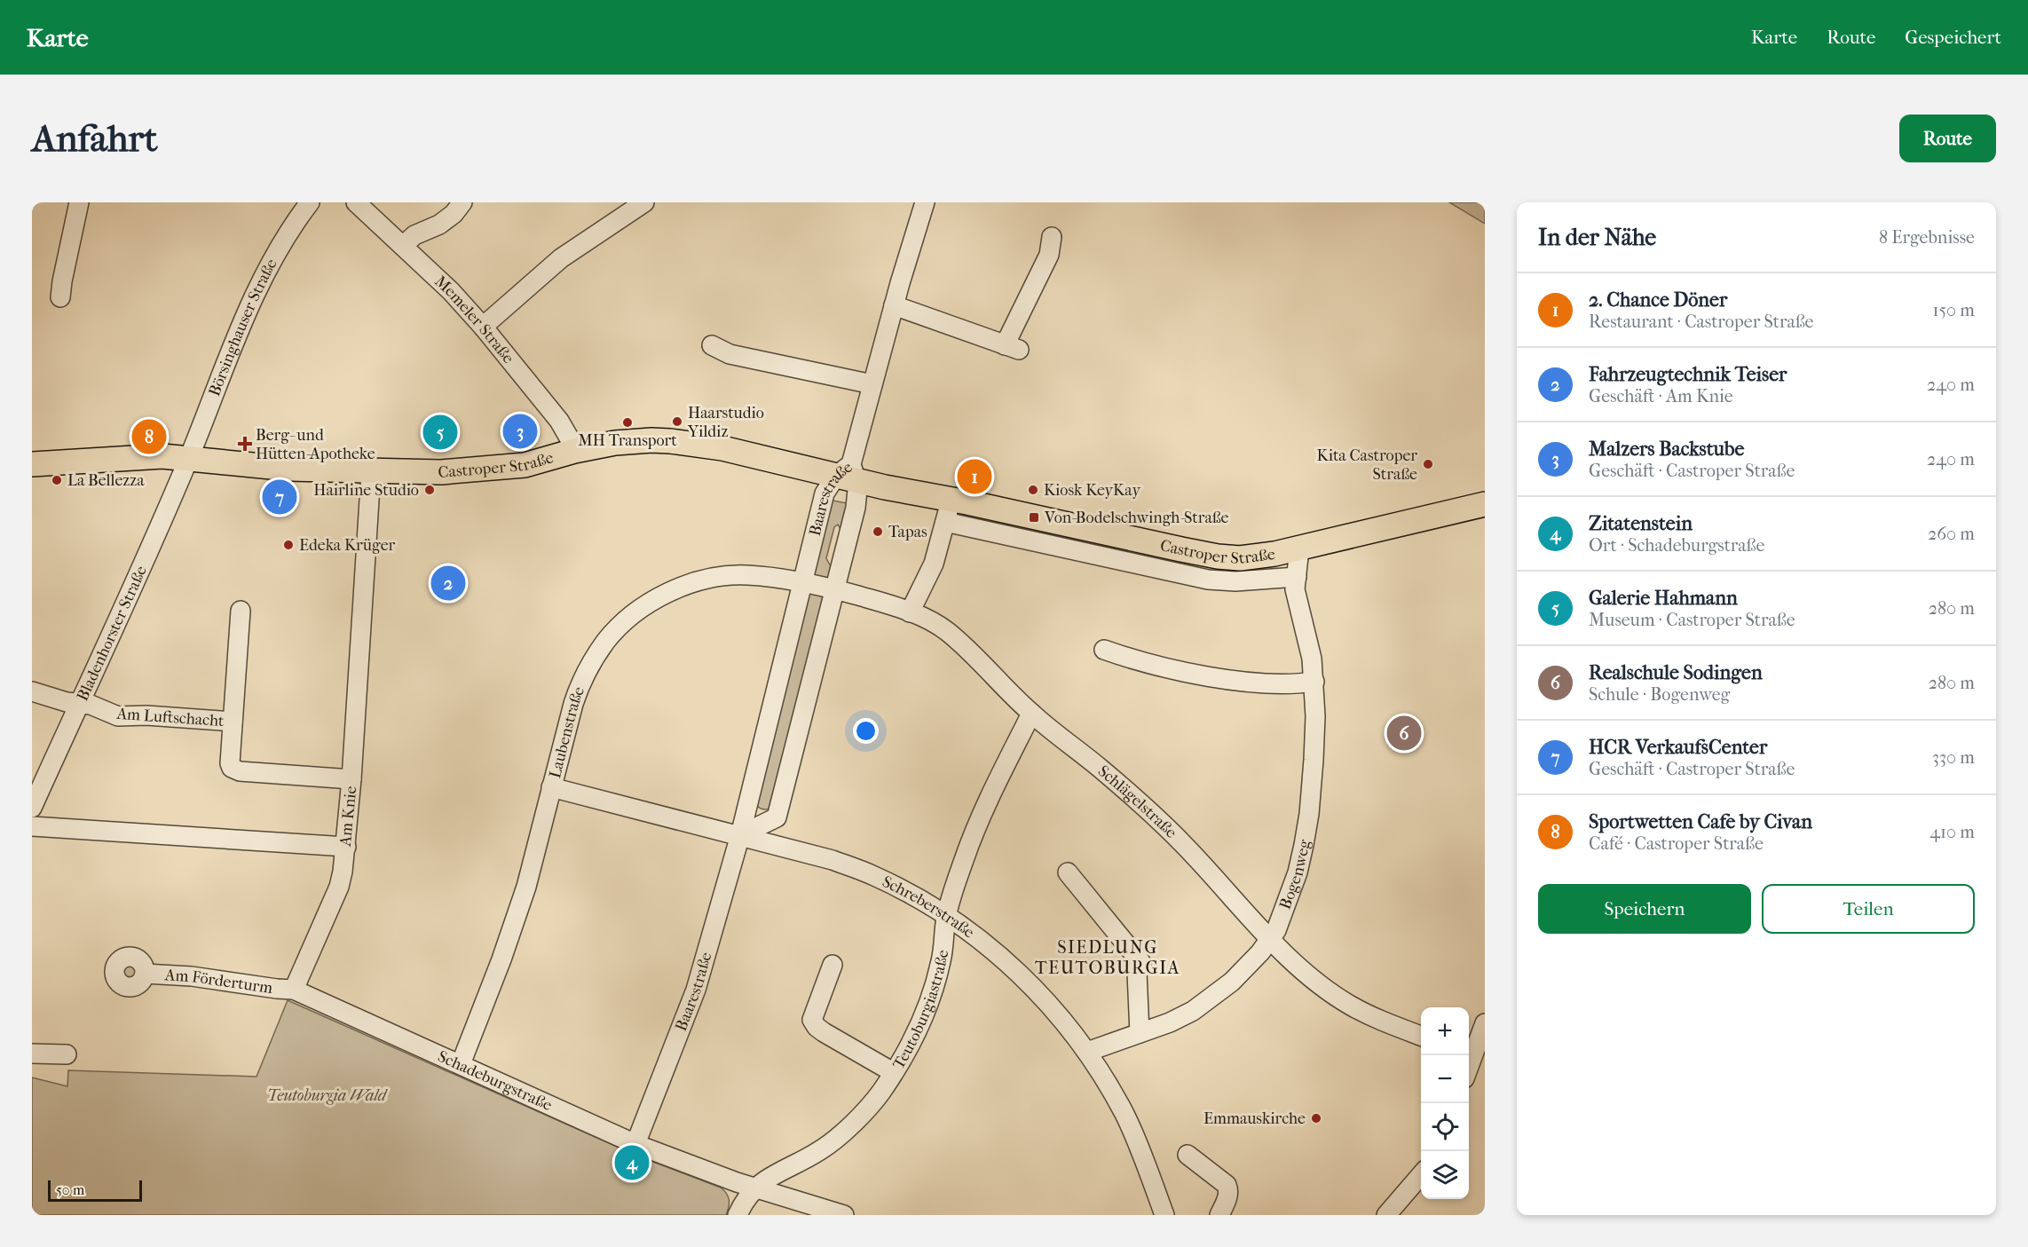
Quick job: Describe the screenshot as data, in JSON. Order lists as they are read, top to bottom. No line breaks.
{"streets":{"main road":["Castroper Straße"],"street":["Memeler Straße","Börsinghauser Straße","Baarestraße","Bladenhorster Straße","Am Luftschacht","Laubenstraße","Schlägelstraße","Am Knie","Bogenweg","Schreberstraße","Am Förderturm","Teutoburgiastraße","Schadeburgstraße"]},"crossings":[["Memeler Straße","Castroper Straße"],["Börsinghauser Straße","Castroper Straße"],["Börsinghauser Straße","Bladenhorster Straße"],["Castroper Straße","Baarestraße"],["Castroper Straße","Bladenhorster Straße"],["Castroper Straße","Am Knie"],["Castroper Straße","Bogenweg"],["Baarestraße","Laubenstraße"],["Baarestraße","Schlägelstraße"],["Baarestraße","Schreberstraße"],["Baarestraße","Schadeburgstraße"],["Bladenhorster Straße","Am Luftschacht"],["Am Luftschacht","Am Knie"],["Laubenstraße","Schlägelstraße"],["Laubenstraße","Schreberstraße"],["Laubenstraße","Schadeburgstraße"],["Schlägelstraße","Bogenweg"],["Schlägelstraße","Teutoburgiastraße"],["Bogenweg","Schreberstraße"],["Schreberstraße","Teutoburgiastraße"],["Am Förderturm","Schadeburgstraße"],["Teutoburgiastraße","Schadeburgstraße"]],"districts":["SIEDLUNG TEUTOBURGIA"],"parks":["Teutoburgia Wald"],"places":{"other":["Haarstudio Yildiz","MH Transport","Kita Castroper Straße","La Bellezza","Hairline Studio","Kiosk KeyKay","Tapas","Edeka Krüger","Emmauskirche"],"health":["Berg- und Hütten-Apotheke"],"transit":["Von-Bodelschwingh-Straße"]},"scale_bar":"50 m","page":{"header":"Karte","nav":["Karte","Route","Gespeichert"],"buttons":["Route",["Speichern","Teilen"]],"title":"Anfahrt","heading":["In der Nähe","8 Ergebnisse"],"list":[{"mark":"1","name":"2. Chance Döner","note":"Restaurant · Castroper Straße","value":"150 m"},{"mark":"2","name":"Fahrzeugtechnik Teiser","note":"Geschäft · Am Knie","value":"240 m"},{"mark":"3","name":"Malzers Backstube","note":"Geschäft · Castroper Straße","value":"240 m"},{"mark":"4","name":"Zitatenstein","note":"Ort · Schadeburgstraße","value":"260 m"},{"mark":"5","name":"Galerie Hahmann","note":"Museum · Castroper Straße","value":"280 m"},{"mark":"6","name":"Realschule Sodingen","note":"Schule · Bogenweg","value":"280 m"},{"mark":"7","name":"HCR VerkaufsCenter","note":"Geschäft · Castroper Straße","value":"330 m"},{"mark":"8","name":"Sportwetten Cafe by Civan","note":"Café · Castroper Straße","value":"410 m"}],"pins":["3","5","8","1","7","2","6","4"],"map_buttons":["+","−"],"scale":"50 m"}}
